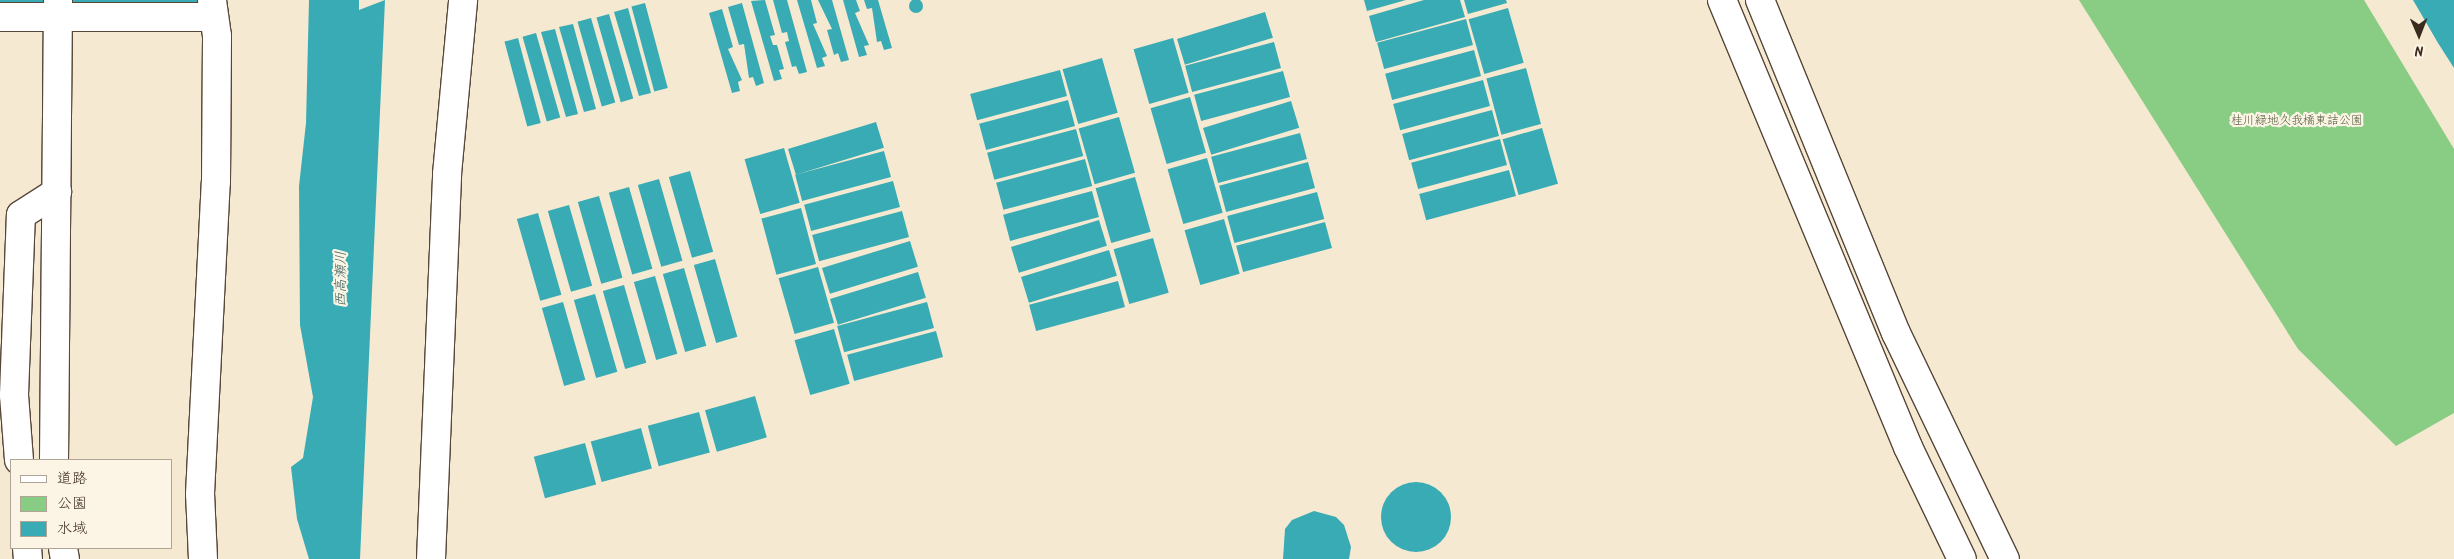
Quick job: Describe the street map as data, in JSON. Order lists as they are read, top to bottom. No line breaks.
{"water":["西高瀬川"],"parks":["桂川緑地久我橋東詰公園"],"legend":["道路","公園","水域"],"north":"bottom"}
